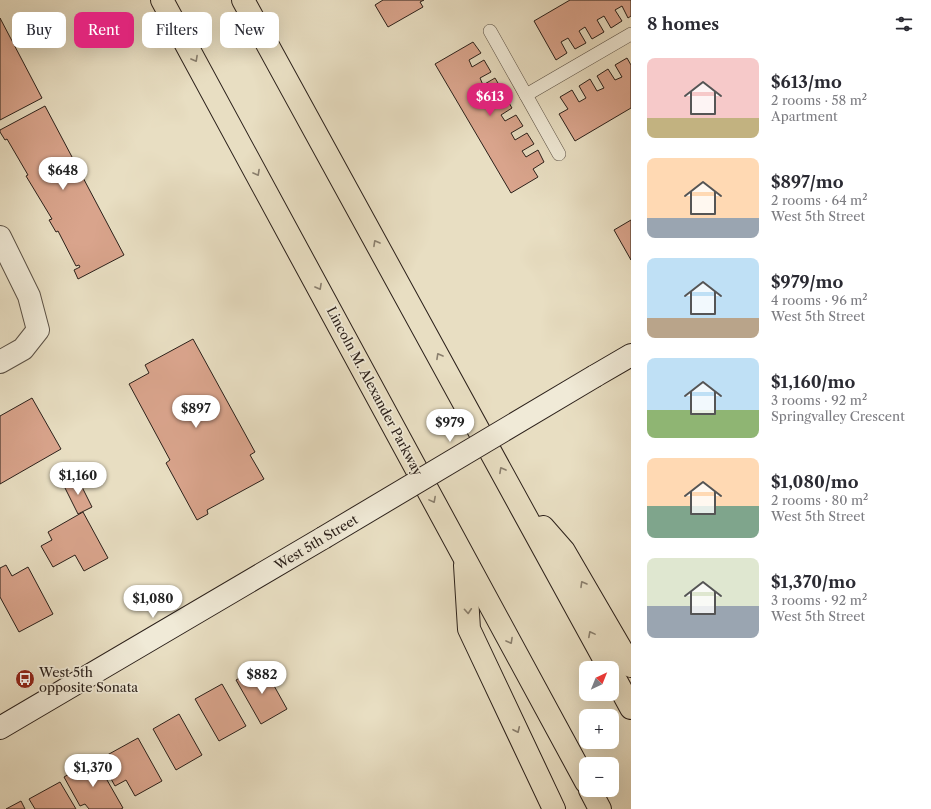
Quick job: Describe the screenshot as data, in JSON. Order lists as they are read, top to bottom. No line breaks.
{"streets":{"highway":["Lincoln M. Alexander Parkway"],"street":["West 5th Street"]},"places":{"bus stop":["West 5th opposite Sonata"]},"north":"top right","page":{"heading":"8 homes","chip":["Buy","Rent","Filters","New"],"list":[{"name":"$613/mo","note":"2 rooms · 58 m² · Apartment"},{"name":"$897/mo","note":"2 rooms · 64 m² · West 5th Street"},{"name":"$979/mo","note":"4 rooms · 96 m² · West 5th Street"},{"name":"$1,160/mo","note":"3 rooms · 92 m² · Springvalley Crescent"},{"name":"$1,080/mo","note":"2 rooms · 80 m² · West 5th Street"},{"name":"$1,370/mo","note":"3 rooms · 92 m² · West 5th Street"}],"price":["$613","$648","$897","$979","$1,160","$1,080","$882","$1,370"],"map_buttons":["+","−"]}}
